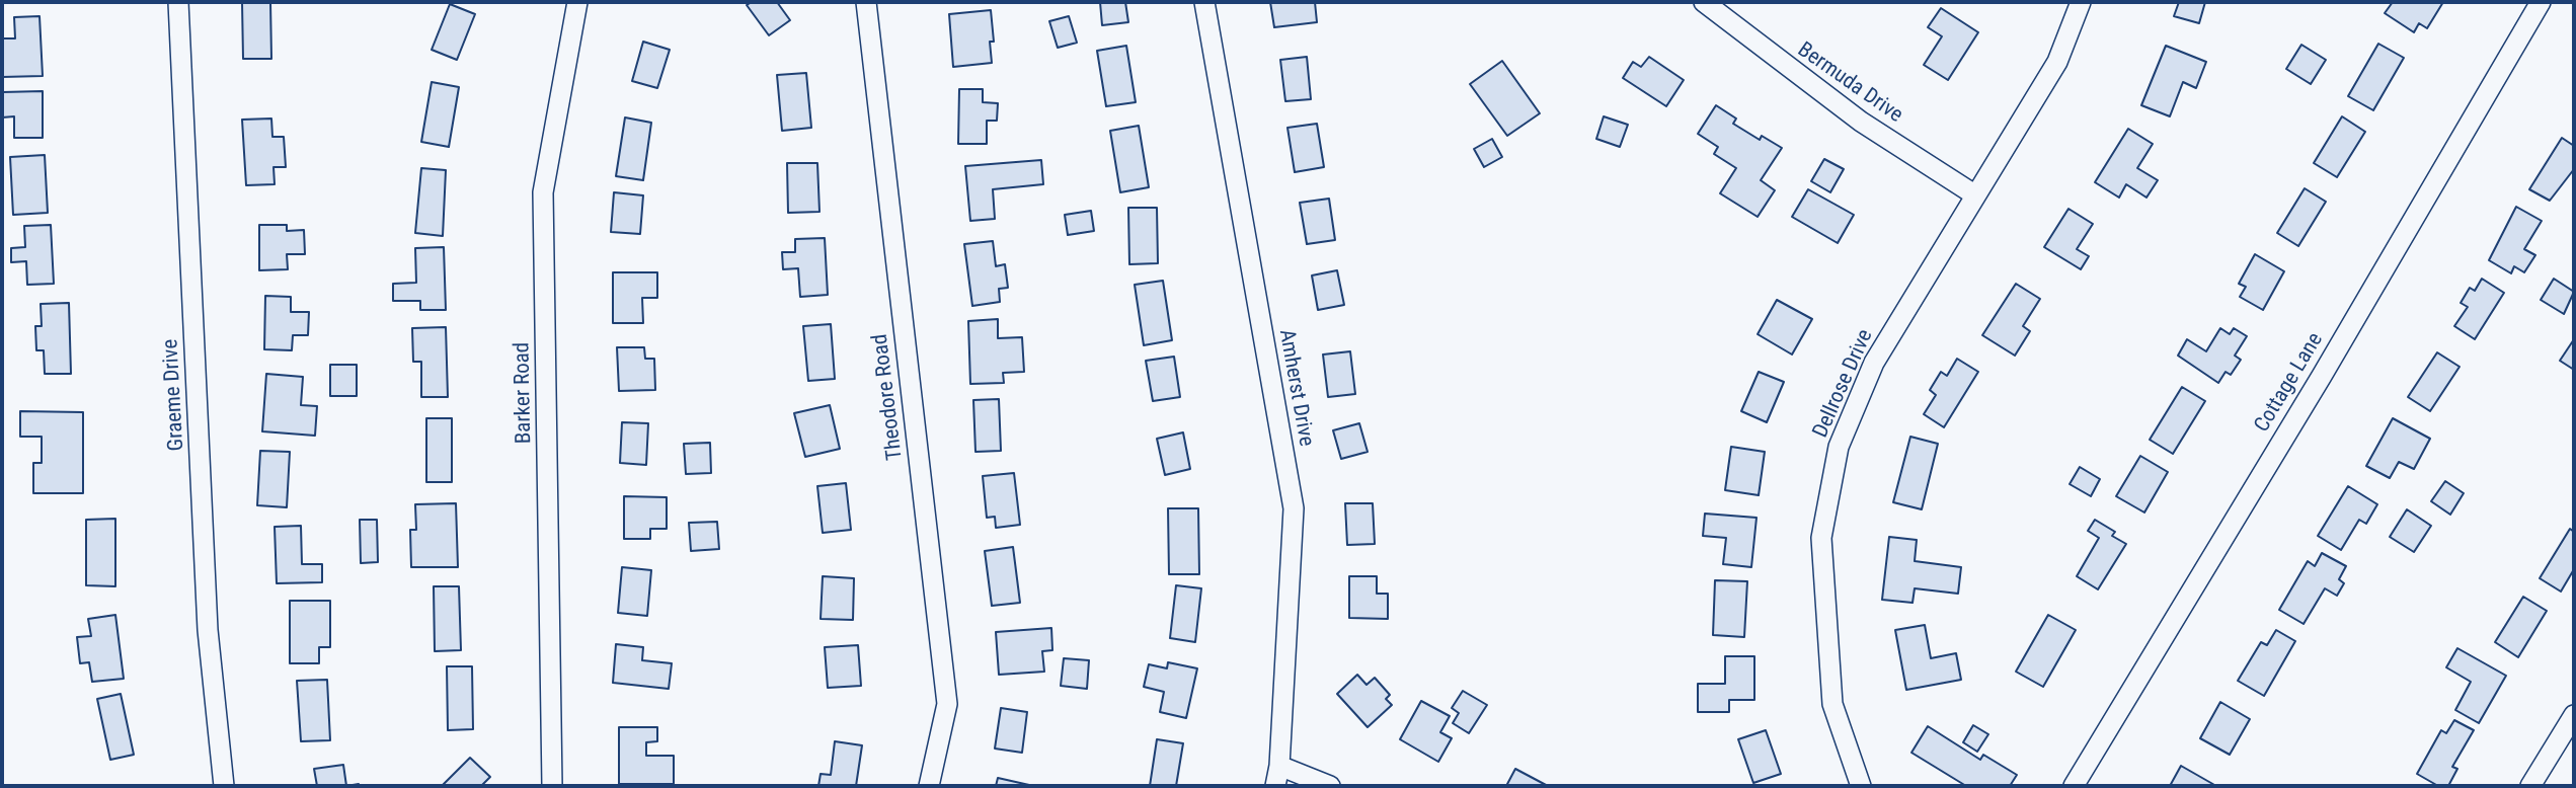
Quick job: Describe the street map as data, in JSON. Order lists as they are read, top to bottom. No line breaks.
{"streets":{"street":["Bermuda Drive","Cottage Lane","Dellrose Drive","Amherst Drive","Barker Road","Graeme Drive","Theodore Road"]},"crossings":[["Bermuda Drive","Dellrose Drive"]]}
